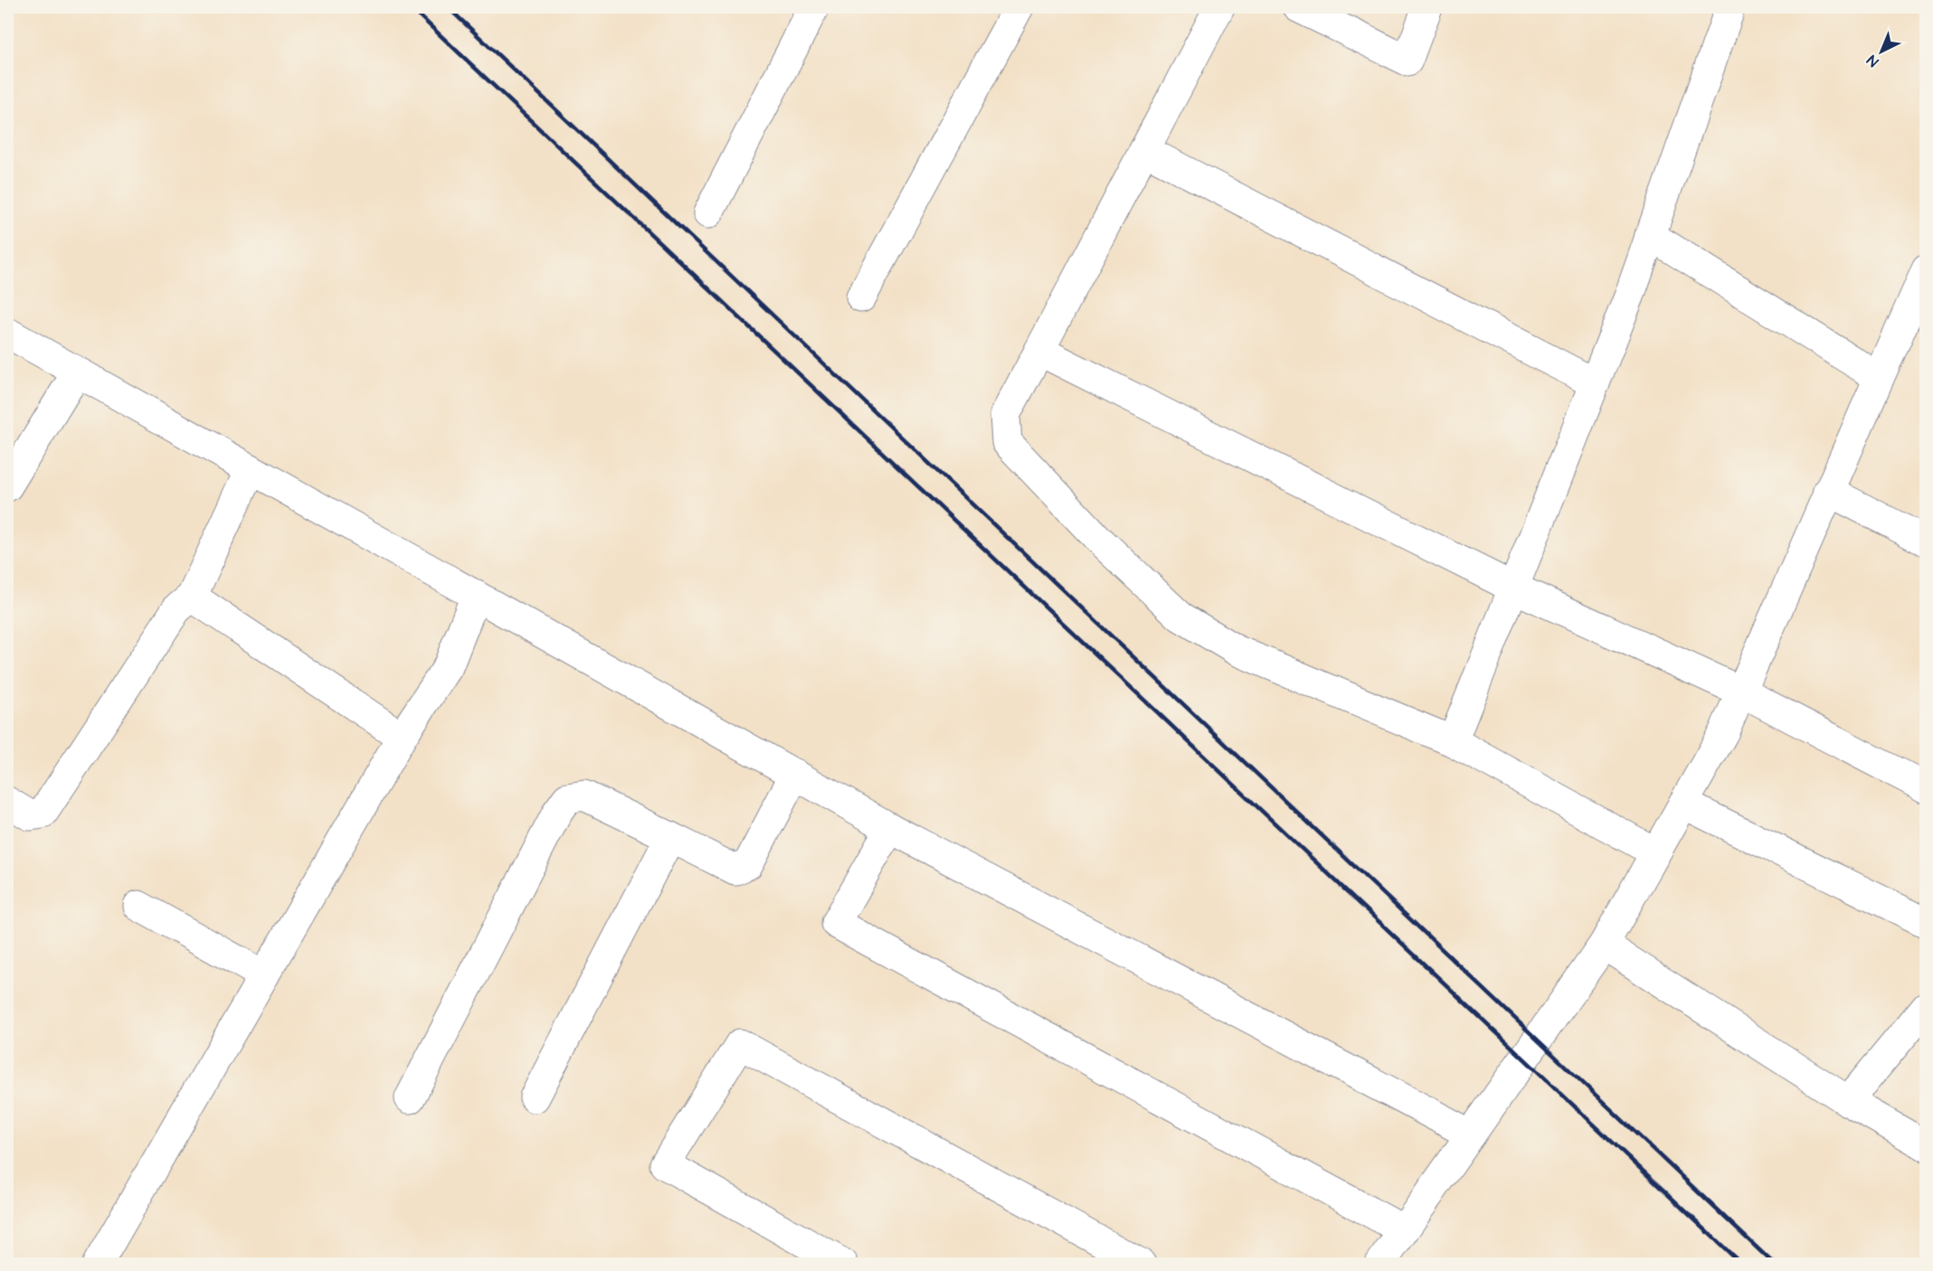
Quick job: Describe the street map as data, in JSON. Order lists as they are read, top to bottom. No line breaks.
{"north":"bottom left"}
